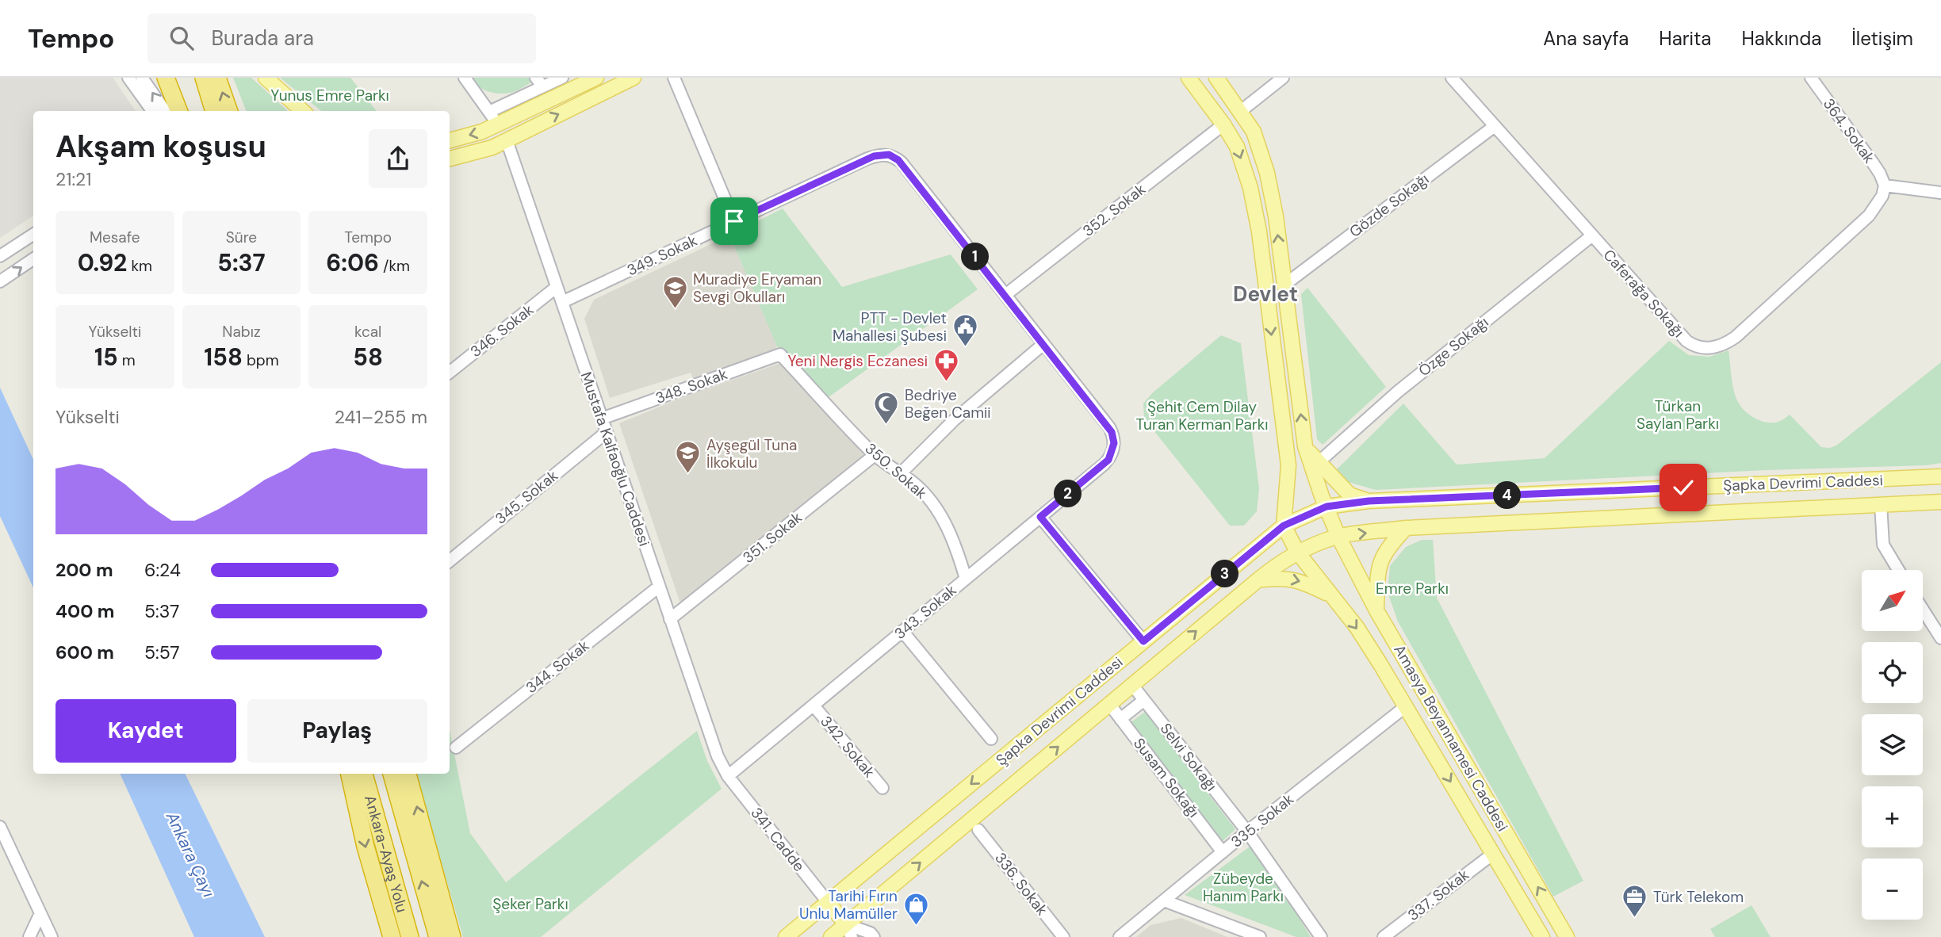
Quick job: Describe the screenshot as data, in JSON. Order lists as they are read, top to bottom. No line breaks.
{"streets":{"highway":["Ankara-Ayaş Yolu"],"main road":["Şapka Devrimi Caddesi","Amasya Beyannamesi Caddesi"],"street":["364. Sokak","Gözde Sokağı","352. Sokak","349. Sokak","Caferağa Sokağı","346. Sokak","Özge Sokağı","348. Sokak","Mustafa Kalfaoğlu Caddesi","350. Sokak","345. Sokak","351. Sokak","343. Sokak","344. Sokak","342. Sokak","Selvi Sokağı","Susam Sokağı","335. Sokak","341. Cadde","336. Sokak","337. Sokak"]},"crossings":[["364. Sokak","Caferağa Sokağı"],["Gözde Sokağı","Caferağa Sokağı"],["Gözde Sokağı","Amasya Beyannamesi Caddesi"],["352. Sokak","349. Sokak"],["349. Sokak","Mustafa Kalfaoğlu Caddesi"],["Caferağa Sokağı","Özge Sokağı"],["346. Sokak","Mustafa Kalfaoğlu Caddesi"],["348. Sokak","Mustafa Kalfaoğlu Caddesi"],["348. Sokak","350. Sokak"],["Mustafa Kalfaoğlu Caddesi","345. Sokak"],["Mustafa Kalfaoğlu Caddesi","351. Sokak"],["Mustafa Kalfaoğlu Caddesi","343. Sokak"],["Mustafa Kalfaoğlu Caddesi","344. Sokak"],["Mustafa Kalfaoğlu Caddesi","341. Cadde"],["350. Sokak","351. Sokak"],["350. Sokak","343. Sokak"],["Şapka Devrimi Caddesi","Amasya Beyannamesi Caddesi"],["Şapka Devrimi Caddesi","Selvi Sokağı"],["Şapka Devrimi Caddesi","Susam Sokağı"],["Şapka Devrimi Caddesi","341. Cadde"],["343. Sokak","342. Sokak"],["343. Sokak","341. Cadde"],["Amasya Beyannamesi Caddesi","335. Sokak"],["Amasya Beyannamesi Caddesi","337. Sokak"],["Selvi Sokağı","335. Sokak"],["Susam Sokağı","335. Sokak"]],"districts":["Devlet"],"water":["Ankara Çayı"],"parks":["Yunus Emre Parkı","Türkan Saylan Parkı","Şehit Cem Dilay Turan Kerman Parkı","Emre Parkı","Zübeyde Hanım Parkı","Şeker Parkı"],"places":{"school or university":["Muradiye Eryaman Sevgi Okulları","Ayşegül Tuna İlkokulu"],"public building":["PTT - Devlet Mahallesi Şubesi"],"pharmacy":["Yeni Nergis Eczanesi"],"mosque":["Bedriye Beğen Camii"],"office":["Türk Telekom"],"shop":["Tarihi Fırın Unlu Mamüller"]},"north":"top right","page":{"header":"Tempo","search":"Burada ara","nav":["Ana sayfa","Harita","Hakkında","İletişim"],"heading":["Akşam koşusu","21:21"],"stats":[["Mesafe","0.92 km"],["Süre","5:37"],["Tempo","6:06 /km"],["Yükselti","15 m"],["Nabız","158 bpm"],["kcal","58"]],"pins":["1","2","4","3"],"chart":["Yükselti","241–255 m"],"list":[{"name":"200 m","note":"6:24"},{"name":"400 m","note":"5:37"},{"name":"600 m","note":"5:57"}],"map_buttons":["+","−"],"buttons":["Kaydet","Paylaş"]}}
